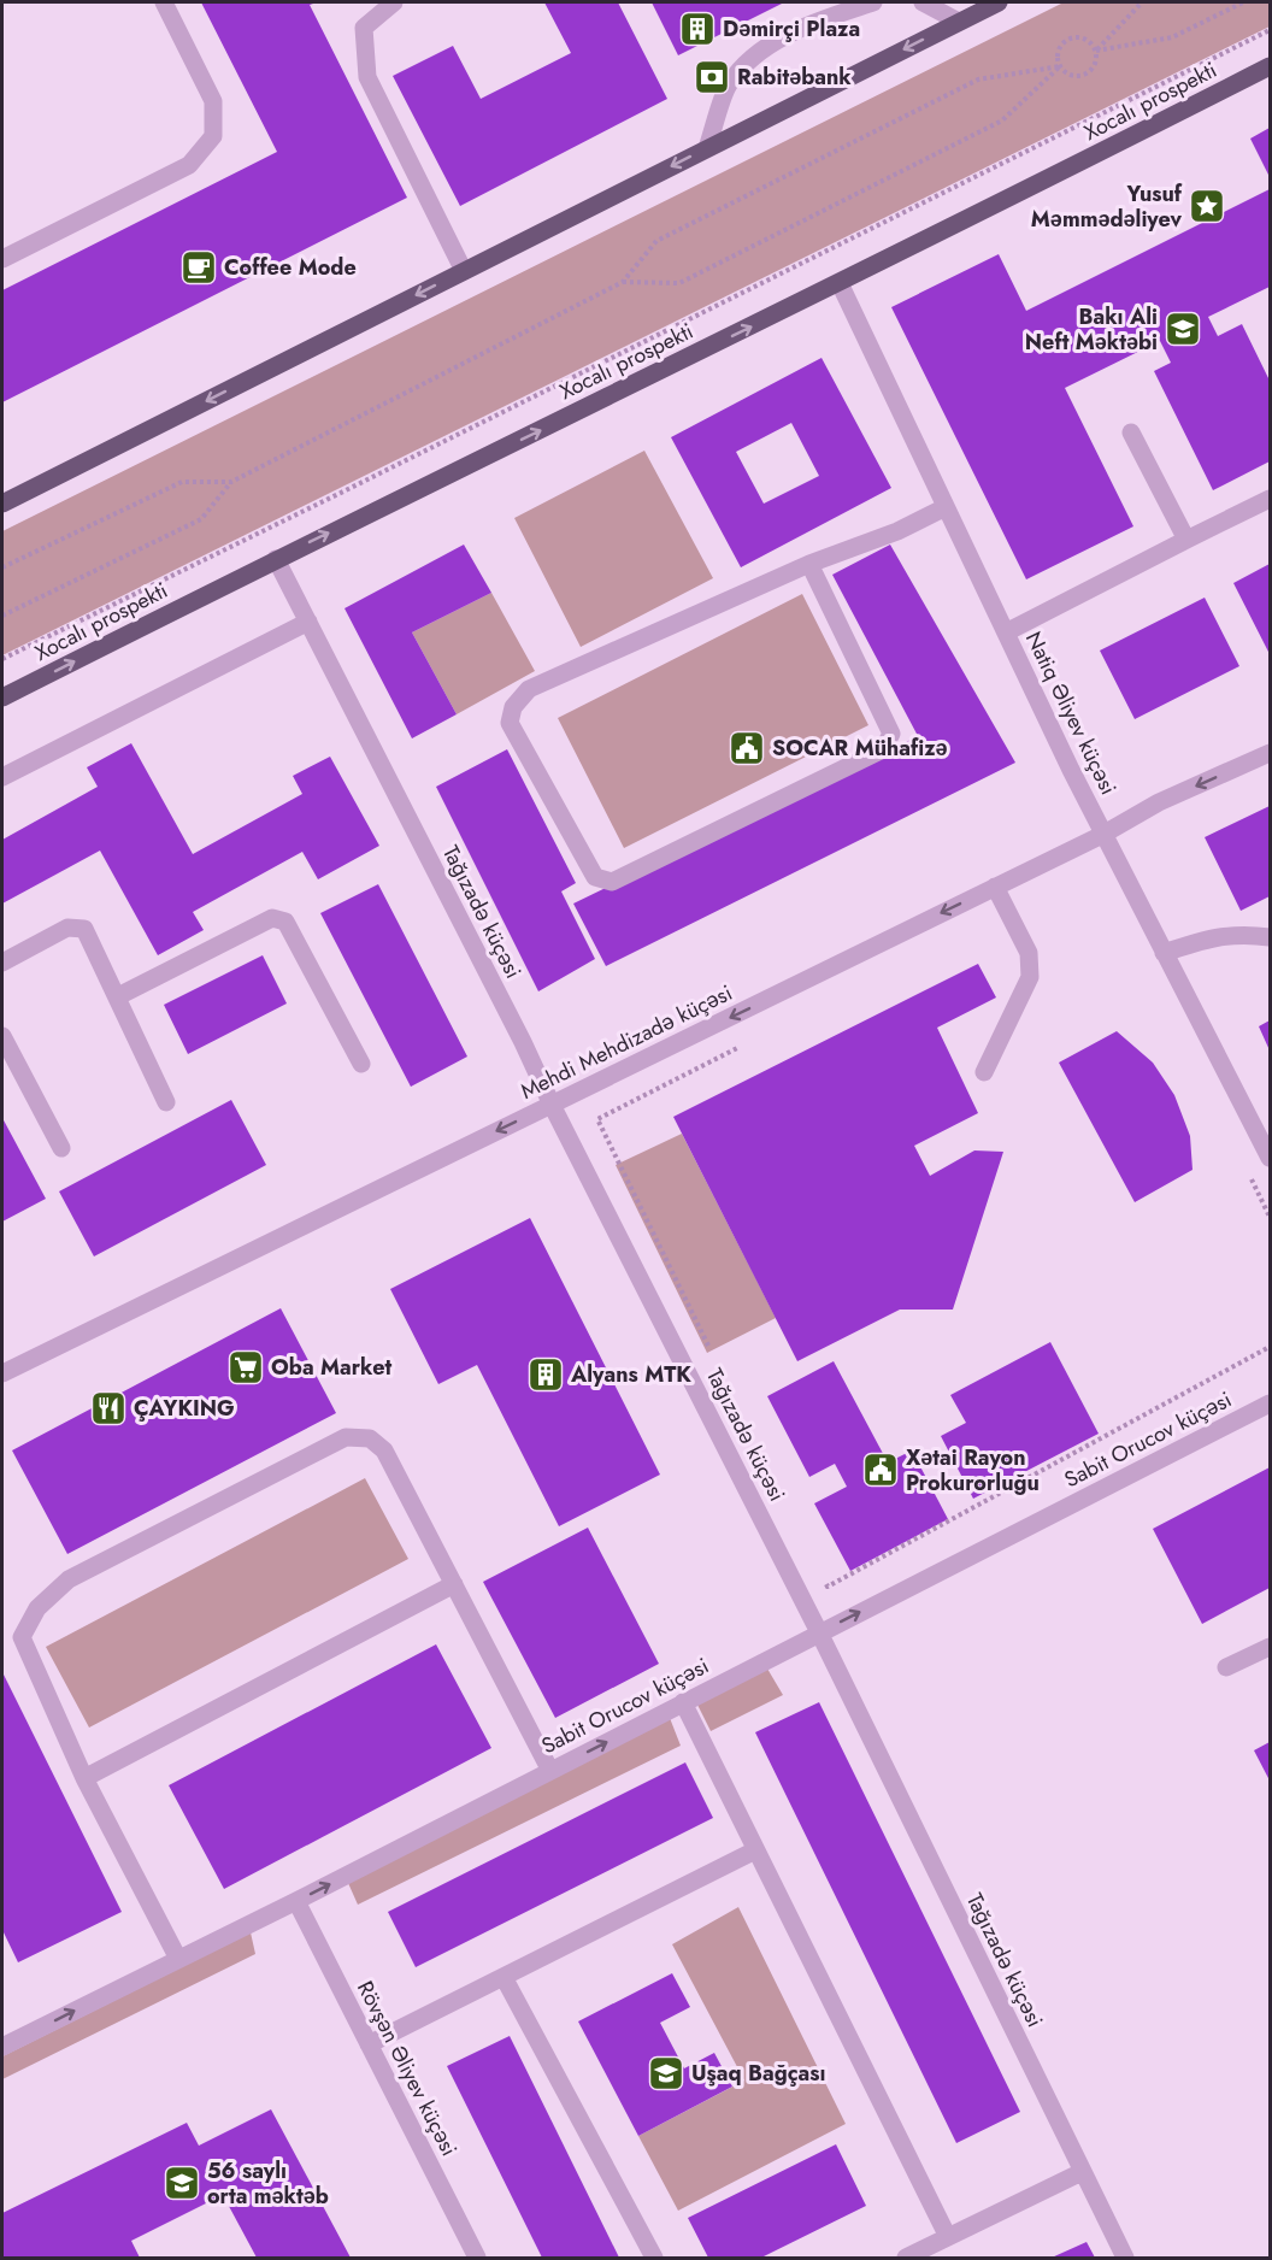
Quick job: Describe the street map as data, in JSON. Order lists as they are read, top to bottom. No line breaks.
{"streets":{"main road":["Xocalı prospekti"],"street":["Natiq Əliyev küçəsi","Tağızadə küçəsi","Mehdi Mehdizadə küçəsi","Sabit Orucov küçəsi","Rövşən Əliyev küçəsi"]},"crossings":[["Xocalı prospekti","Natiq Əliyev küçəsi"],["Xocalı prospekti","Tağızadə küçəsi"],["Natiq Əliyev küçəsi","Mehdi Mehdizadə küçəsi"],["Tağızadə küçəsi","Mehdi Mehdizadə küçəsi"],["Tağızadə küçəsi","Sabit Orucov küçəsi"],["Sabit Orucov küçəsi","Rövşən Əliyev küçəsi"]],"one_way":["Xocalı prospekti","Mehdi Mehdizadə küçəsi","Sabit Orucov küçəsi"],"places":{"building":["Dəmirçi Plaza","Alyans MTK"],"bank":["Rabitəbank"],"place":["Yusuf Məmmədəliyev"],"cafe":["Coffee Mode"],"school or university":["Bakı Ali Neft Məktəbi","Uşaq Bağçası","56 saylı orta məktəb"],"public building":["SOCAR Mühafizə","Xətai Rayon Prokurorluğu"],"supermarket":["Oba Market"],"restaurant":["ÇAYKING"]}}
